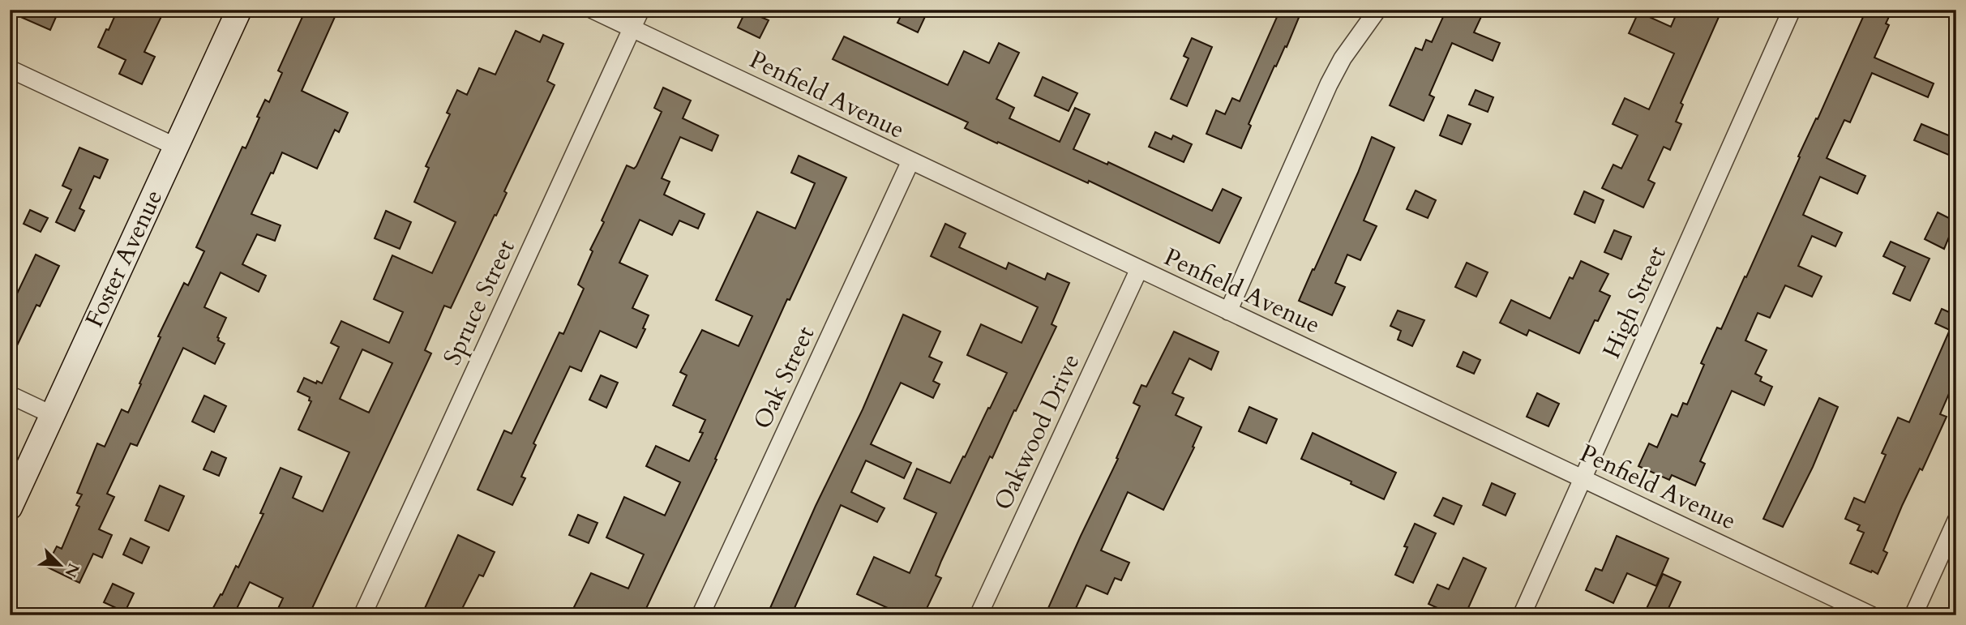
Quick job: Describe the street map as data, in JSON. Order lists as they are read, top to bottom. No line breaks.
{"streets":{"street":["Penfield Avenue","Foster Avenue","Spruce Street","High Street","Oak Street","Oakwood Drive"]},"crossings":[["Penfield Avenue","Spruce Street"],["Penfield Avenue","High Street"],["Penfield Avenue","Oak Street"],["Penfield Avenue","Oakwood Drive"]],"north":"bottom right"}
